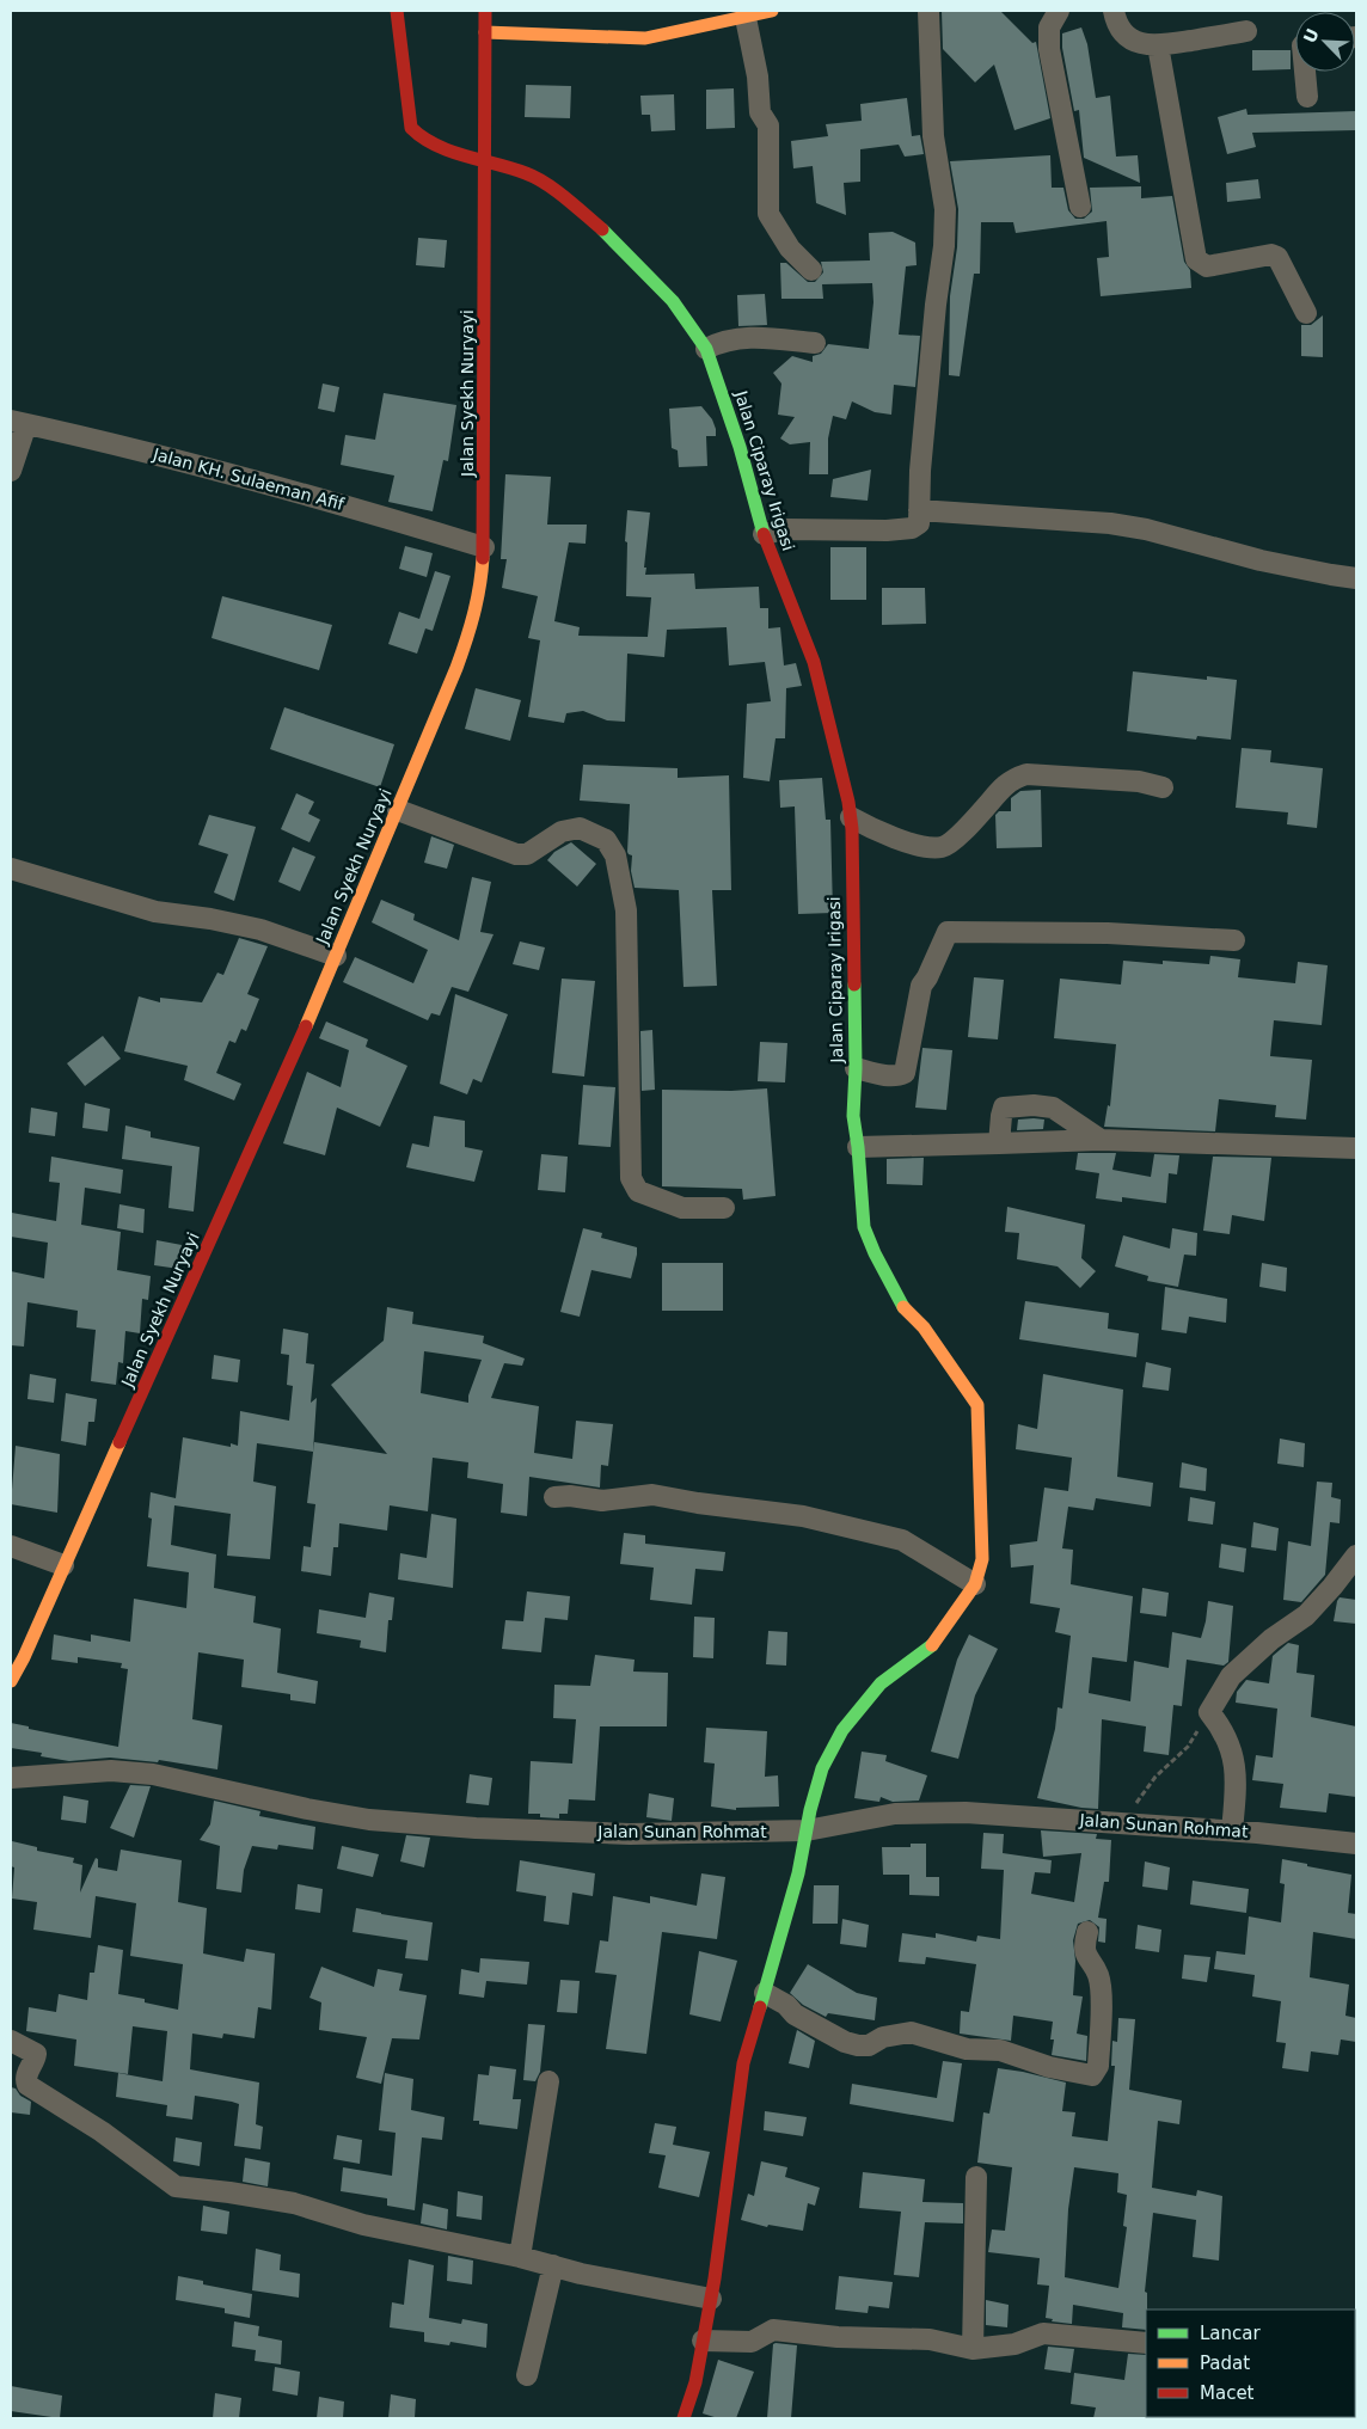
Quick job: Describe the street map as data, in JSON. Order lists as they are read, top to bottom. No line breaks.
{"streets":{"street":["Jalan Syekh Nuryayi","Jalan Ciparay Irigasi","Jalan KH. Sulaeman Afif","Jalan Sunan Rohmat"]},"crossings":[["Jalan Syekh Nuryayi","Jalan Ciparay Irigasi"],["Jalan Syekh Nuryayi","Jalan KH. Sulaeman Afif"],["Jalan Ciparay Irigasi","Jalan Sunan Rohmat"]],"legend":["Lancar","Padat","Macet"],"north":"top left"}
